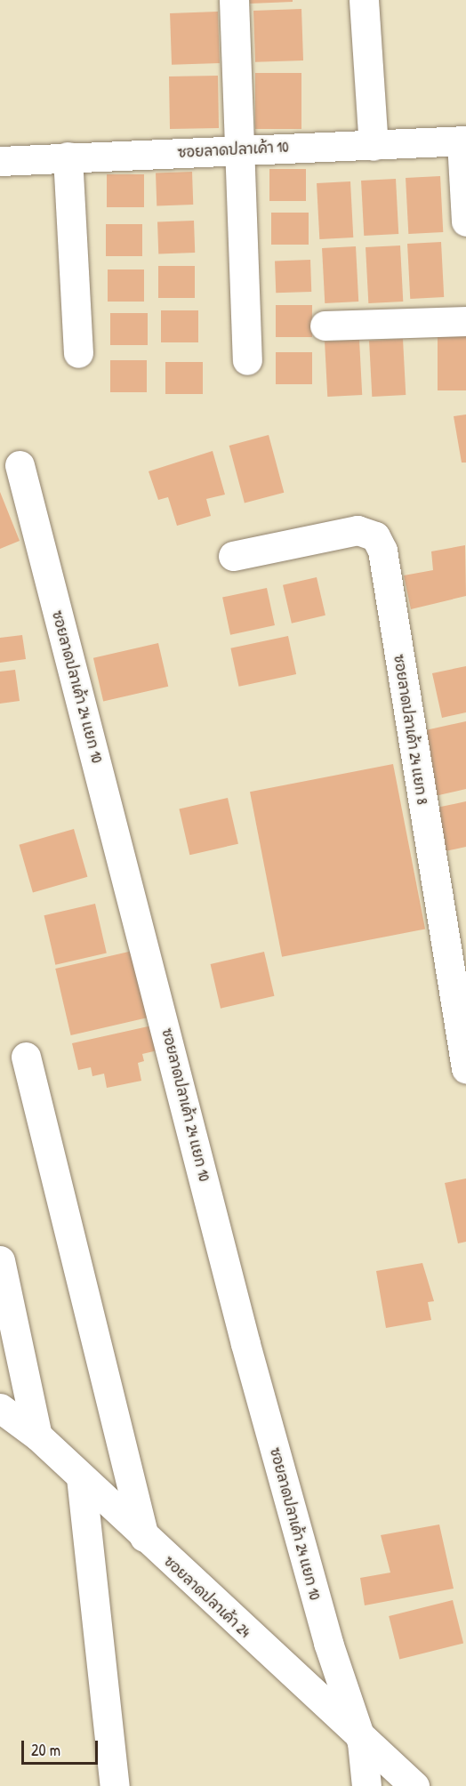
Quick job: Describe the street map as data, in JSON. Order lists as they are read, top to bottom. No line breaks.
{"streets":{"street":["ซอยลาดปลาเค้า 10","ซอยลาดปลาเค้า 24 แยก 10","ซอยลาดปลาเค้า 24 แยก 8","ซอยลาดปลาเค้า 24"]},"crossings":[["ซอยลาดปลาเค้า 24 แยก 10","ซอยลาดปลาเค้า 24"]],"scale_bar":"20 m"}
